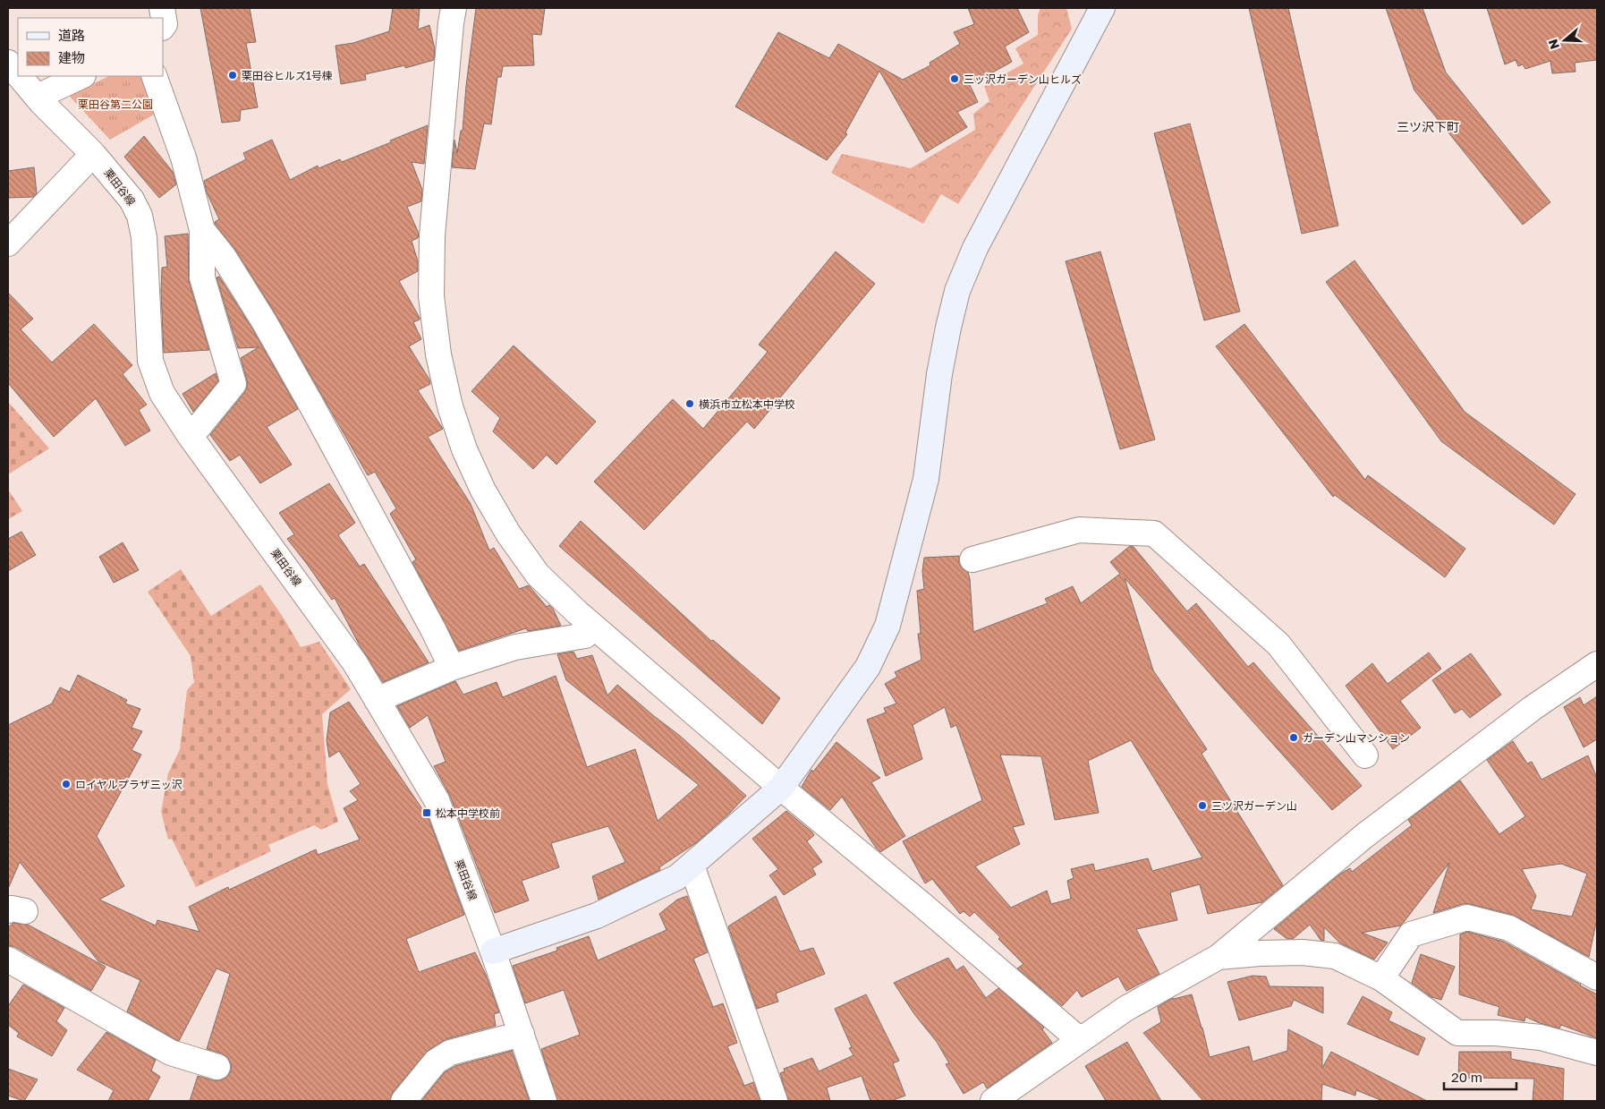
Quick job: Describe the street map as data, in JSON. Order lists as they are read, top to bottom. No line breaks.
{"streets":{"street":["栗田谷線"]},"districts":["三ツ沢下町"],"parks":["栗田谷第二公園"],"places":{"other":["栗田谷ヒルズ1号棟","三ッ沢ガーデン山ヒルズ","横浜市立松本中学校","ガーデン山マンション","ロイヤルプラザ三ッ沢","三ツ沢ガーデン山"],"transit":["松本中学校前"]},"legend":["道路","建物"],"scale_bar":"20 m","north":"left"}
